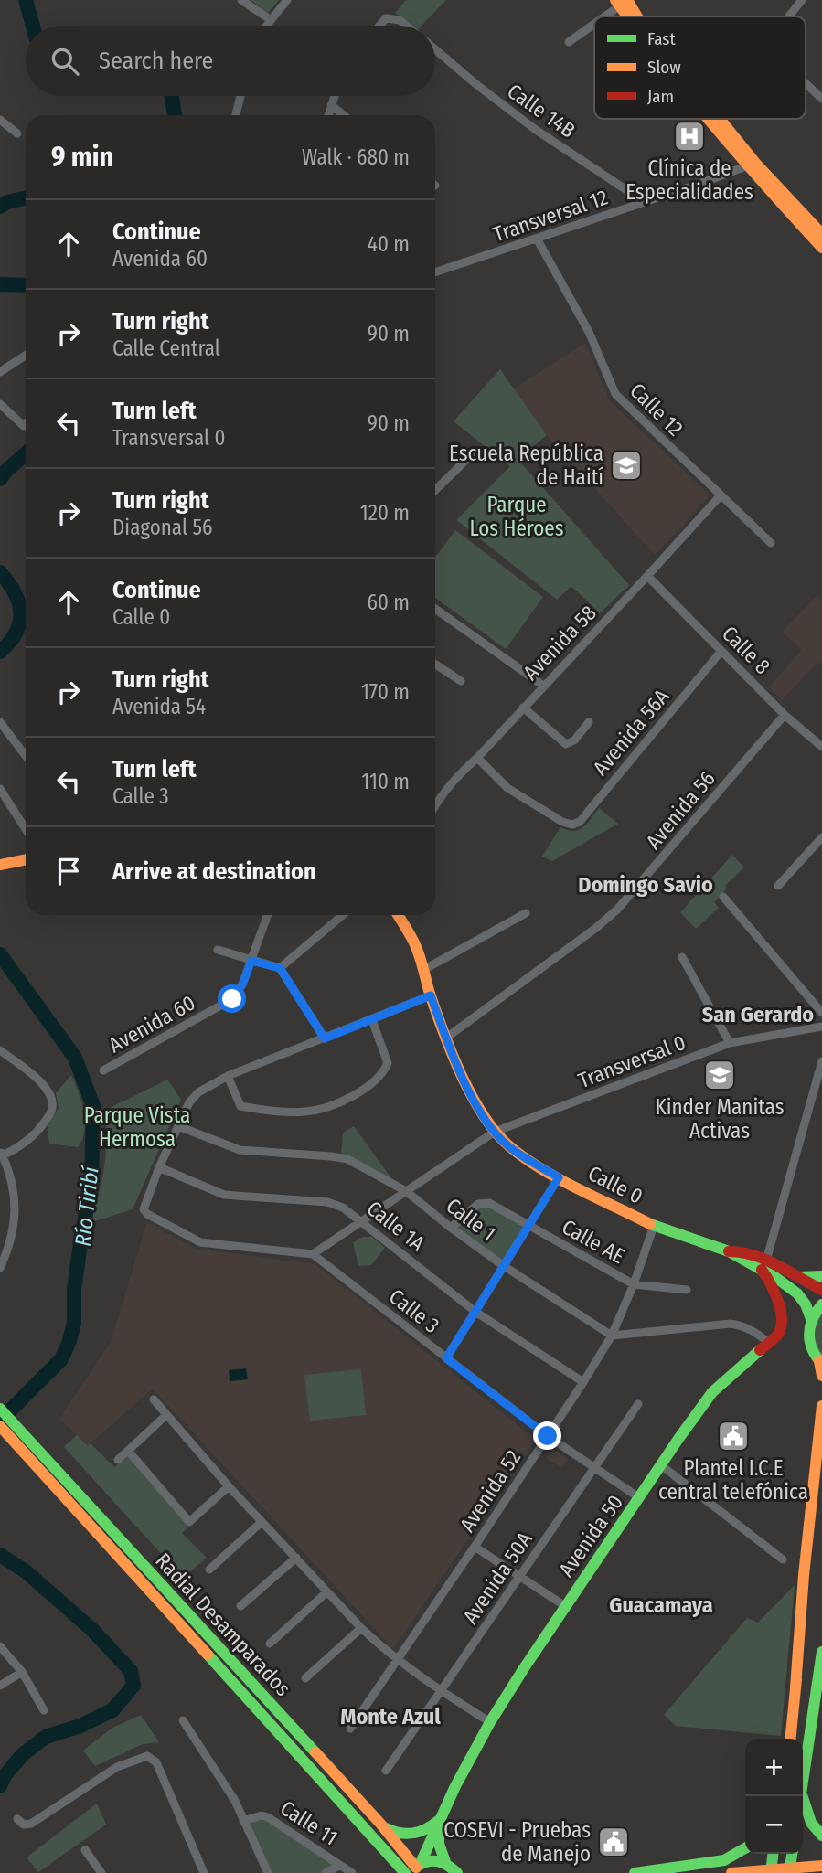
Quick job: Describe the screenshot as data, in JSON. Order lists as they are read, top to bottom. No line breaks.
{"streets":{"main road":["Calle 0","Avenida 50","Radial Desamparados"],"street":["Calle 14B","Transversal 12","Calle 12","Avenida 58","Calle 8","Avenida 56A","Avenida 56","Avenida 60","Transversal 0","Calle 1","Calle 1A","Calle AE","Calle 3","Avenida 52","Avenida 50A","Calle 11"]},"crossings":[["Calle 14B","Transversal 12"],["Transversal 12","Calle 12"],["Calle 12","Avenida 58"],["Avenida 58","Calle 8"],["Avenida 58","Avenida 56A"],["Calle 8","Avenida 56A"],["Calle 8","Avenida 56"],["Avenida 56","Calle 0"],["Transversal 0","Calle 0"],["Calle 0","Avenida 52"],["Calle 1","Calle AE"],["Calle 1","Avenida 52"],["Calle 1A","Avenida 52"],["Calle AE","Avenida 52"],["Calle 3","Avenida 52"],["Calle 3","Avenida 50"],["Calle 3","Avenida 50A"],["Avenida 50","Radial Desamparados"]],"districts":["Domingo Savio","San Gerardo","Guacamaya","Monte Azul"],"water":["Río Tiribí"],"parks":["Parque Los Héroes","Parque Vista Hermosa"],"places":{"hospital":["Clínica de Especialidades"],"school or university":["Escuela República de Haití","Kinder Manitas Activas"],"public building":["Plantel I.C.E central telefónica","COSEVI - Pruebas de Manejo"]},"legend":["Fast","Slow","Jam"],"page":{"search":"Search here","heading":["9 min","Walk · 680 m"],"list":[["Continue","Avenida 60","40 m"],["Turn right","Calle Central","90 m"],["Turn left","Transversal 0","90 m"],["Turn right","Diagonal 56","120 m"],["Continue","Calle 0","60 m"],["Turn right","Avenida 54","170 m"],["Turn left","Calle 3","110 m"],"Arrive at destination"],"map_buttons":["+","−"]}}
